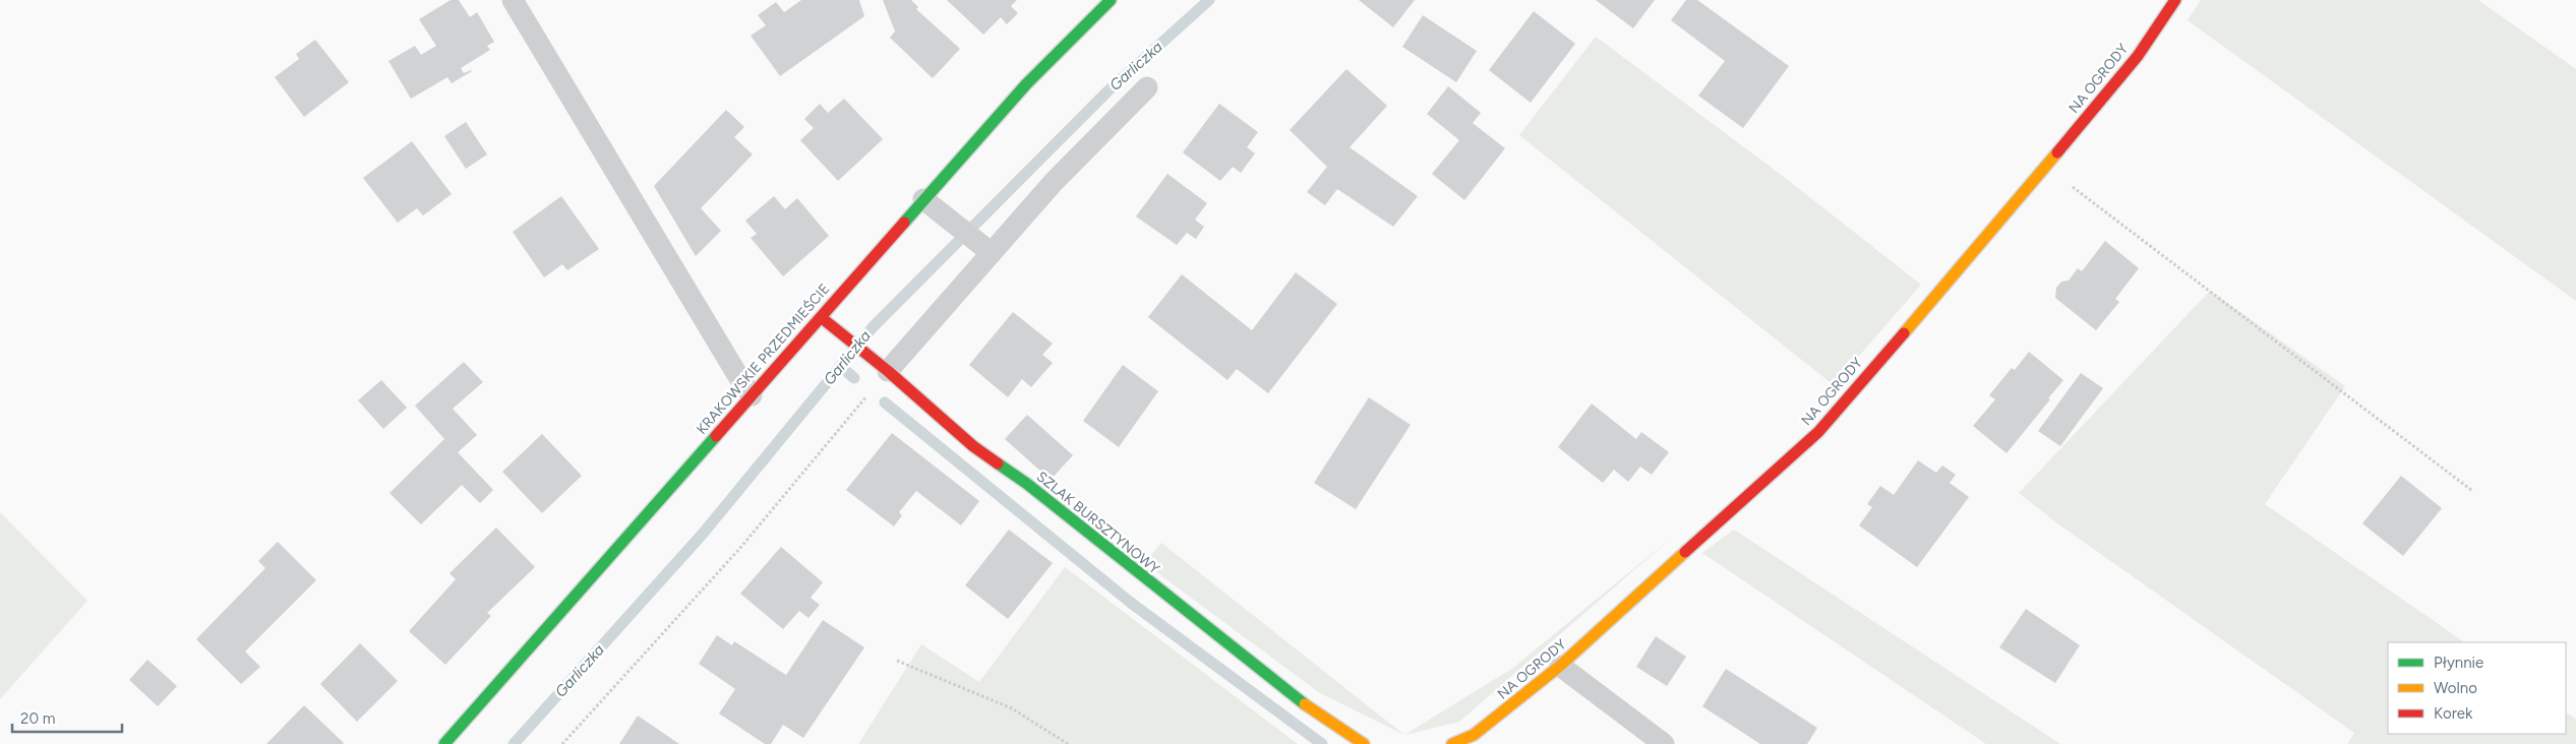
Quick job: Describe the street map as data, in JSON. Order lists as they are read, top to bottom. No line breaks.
{"streets":{"street":["NA OGRODY","KRAKOWSKIE PRZEDMIEŚCIE","SZLAK BURSZTYNOWY"]},"crossings":[["KRAKOWSKIE PRZEDMIEŚCIE","SZLAK BURSZTYNOWY"]],"water":["Garliczka"],"legend":["Płynnie","Wolno","Korek"],"scale_bar":"20 m"}
